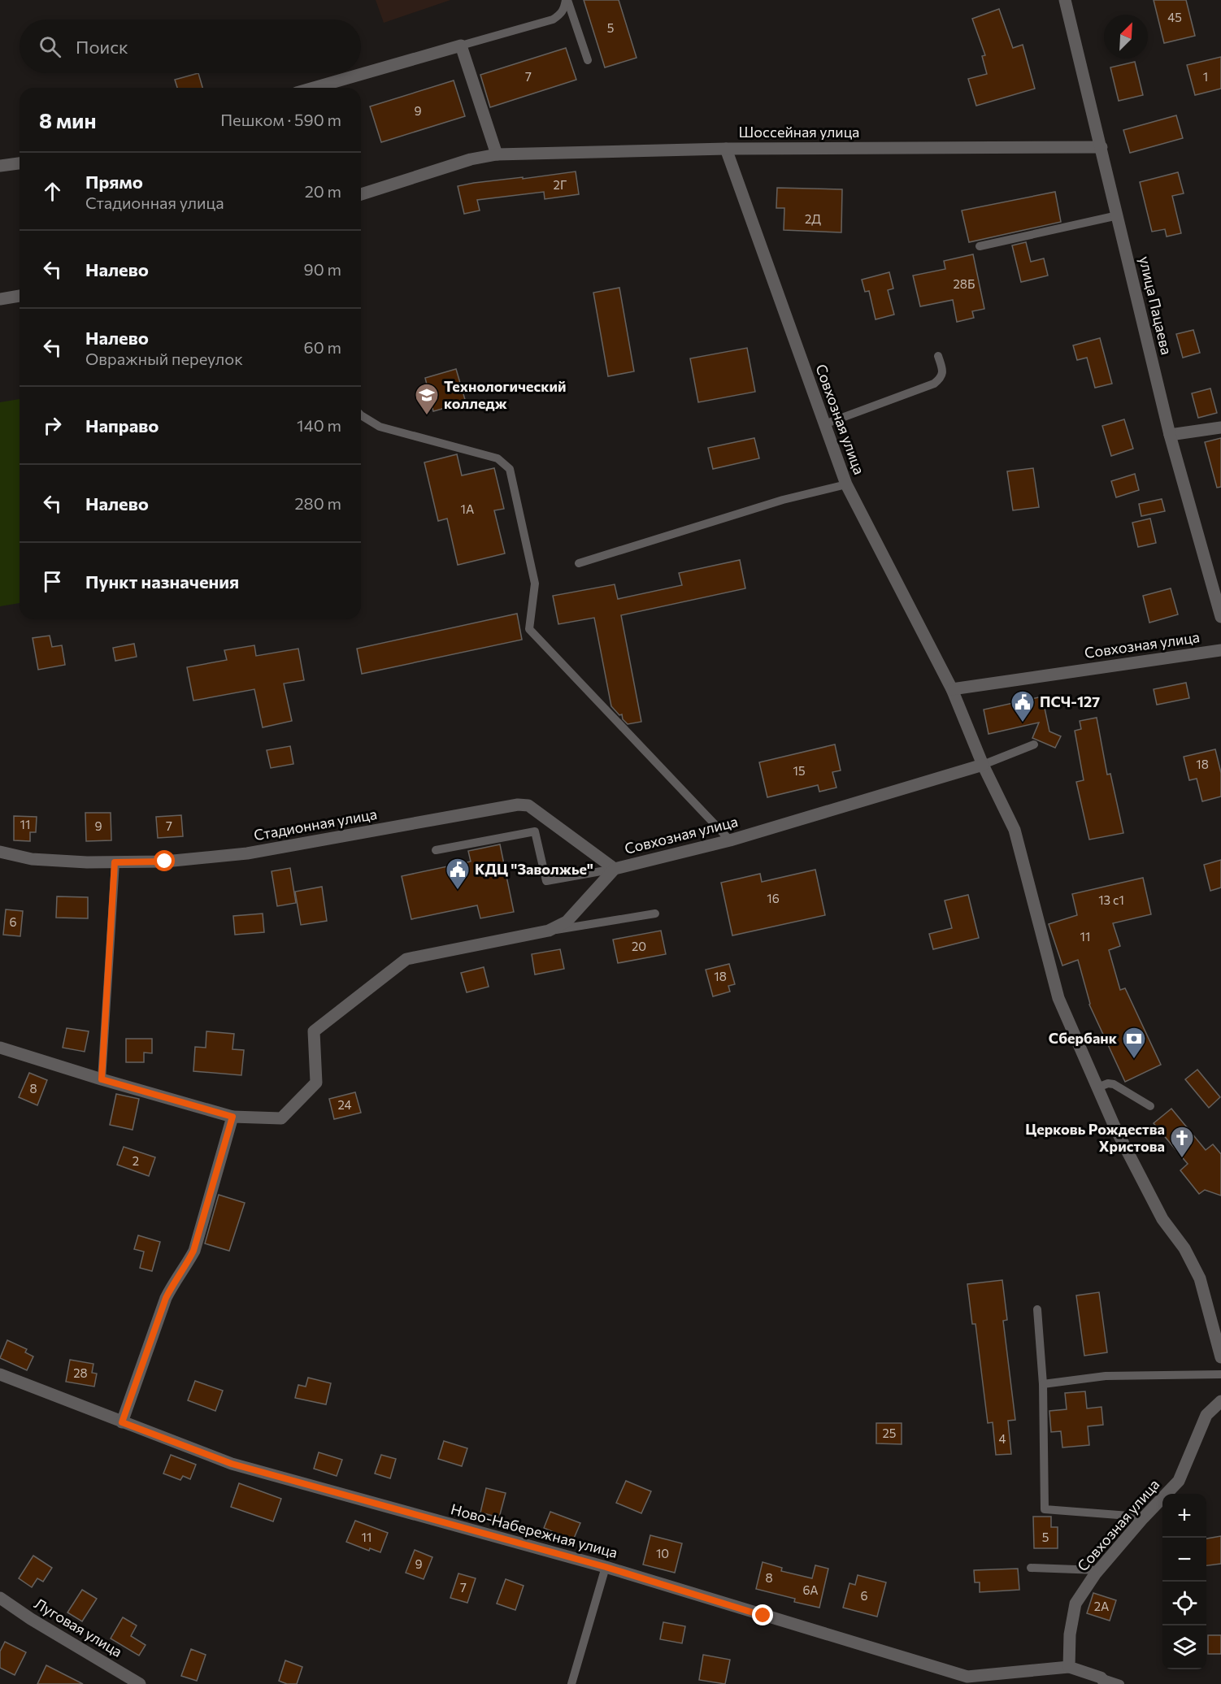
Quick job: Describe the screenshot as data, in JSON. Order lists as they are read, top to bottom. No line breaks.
{"streets":{"street":["Шоссейная улица","улица Пацаева","Совхозная улица","Стадионная улица","Ново-Набережная улица","Луговая улица"]},"crossings":[["Шоссейная улица","улица Пацаева"],["Шоссейная улица","Совхозная улица"],["Совхозная улица","Стадионная улица"],["Совхозная улица","Ново-Набережная улица"]],"places":{"school or university":["Технологический колледж"],"public building":["ПСЧ-127","КДЦ \"Заволжье\""],"bank":["Сбербанк"],"church":["Церковь Рождества Христова"]},"house_numbers":["45","5","7","1","9","2Г","2Д","28Б","1А","18","15","11","9","7","16","13 с1","6","11","20","18","8","24","2","28","25","4","11","5","10","9","8","7","6А","6","2А"],"north":"top right","page":{"search":"Поиск","heading":["8 мин","Пешком · 590 m"],"list":[["Прямо","Стадионная улица","20 m"],["Налево","90 m"],["Налево","Овражный переулок","60 m"],["Направо","140 m"],["Налево","280 m"],"Пункт назначения"],"map_buttons":["+","−"]}}
